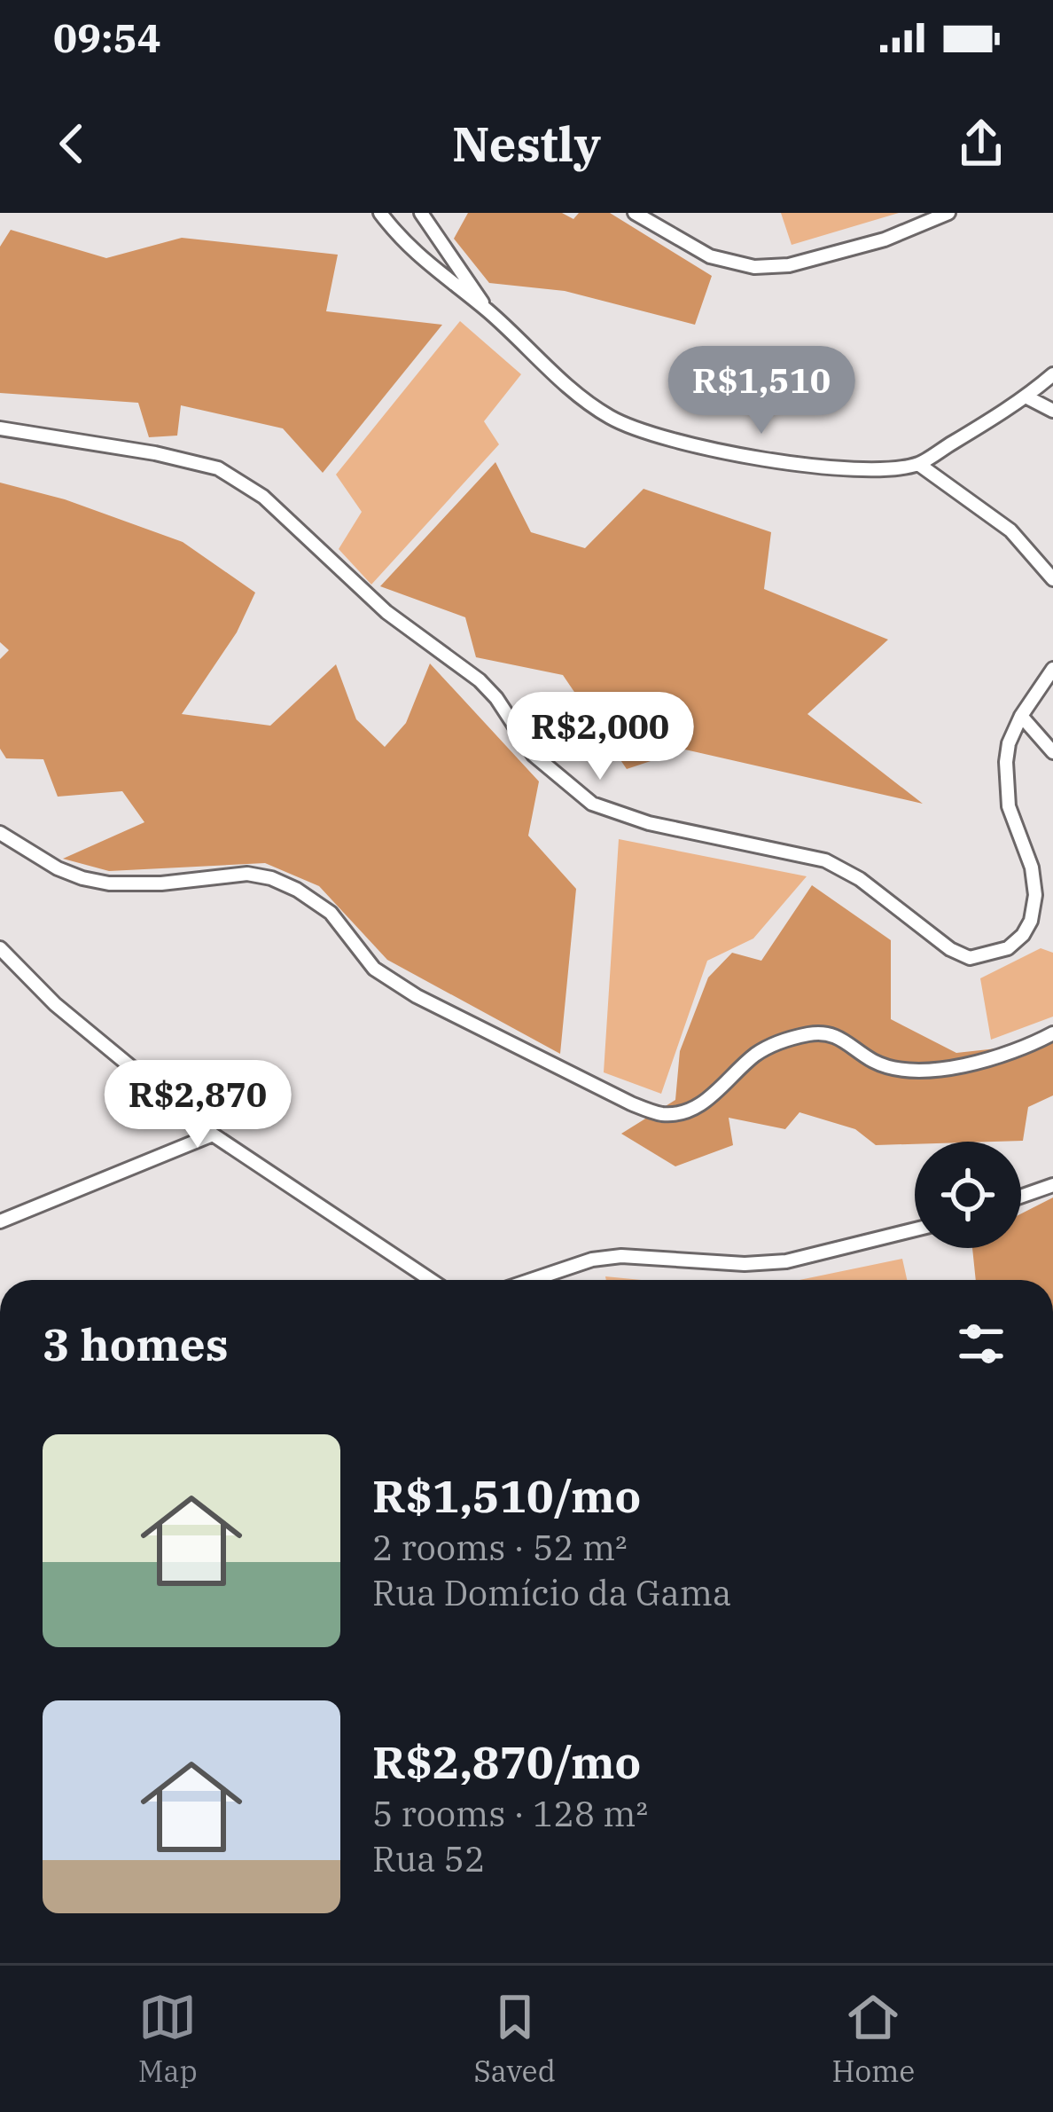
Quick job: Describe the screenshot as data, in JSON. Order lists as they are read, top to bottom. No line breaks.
{"page":{"status":"09:54","header":"Nestly","price":["R$1,510","R$2,000","R$2,870"],"heading":"3 homes","list":[{"name":"R$1,510/mo","note":"2 rooms · 52 m² · Rua Domício da Gama"},{"name":"R$2,870/mo","note":"5 rooms · 128 m² · Rua 52"}],"tabs":["Map","Saved","Home"]}}
